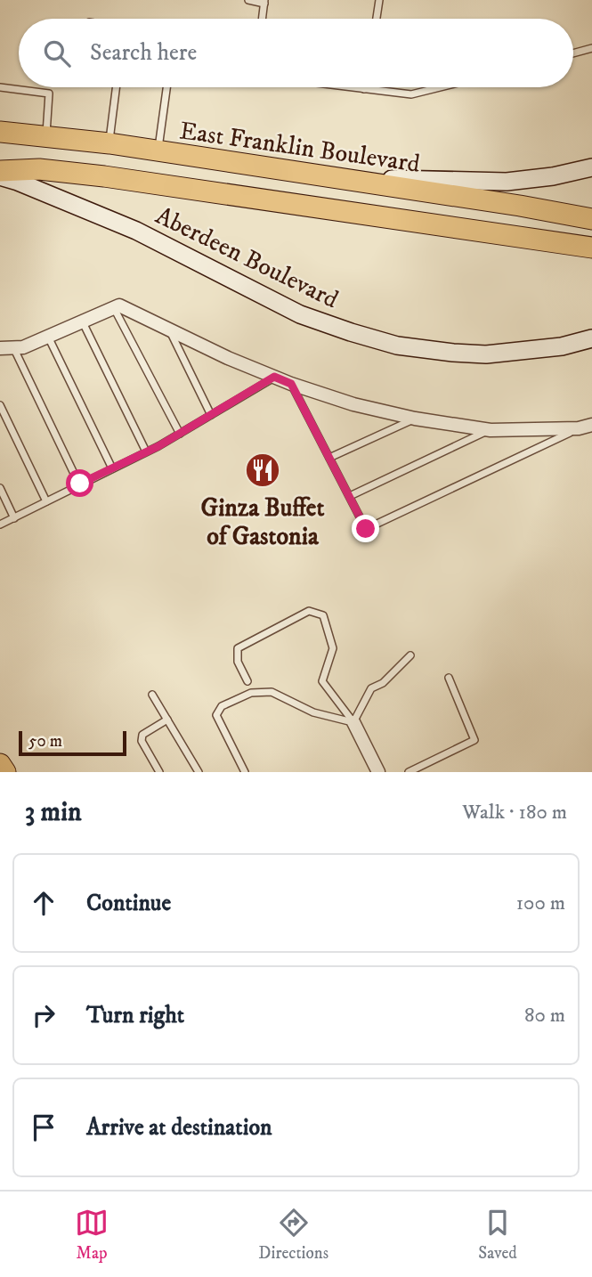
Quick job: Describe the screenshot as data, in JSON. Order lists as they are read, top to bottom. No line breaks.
{"streets":{"main road":["East Franklin Boulevard","Aberdeen Boulevard"]},"places":{"restaurant":["Ginza Buffet of Gastonia"]},"scale_bar":"50 m","page":{"search":"Search here","scale":"50 m","heading":["3 min","Walk · 180 m"],"list":[["Continue","100 m"],["Turn right","80 m"],"Arrive at destination"],"nav":["Map","Directions","Saved"]}}
